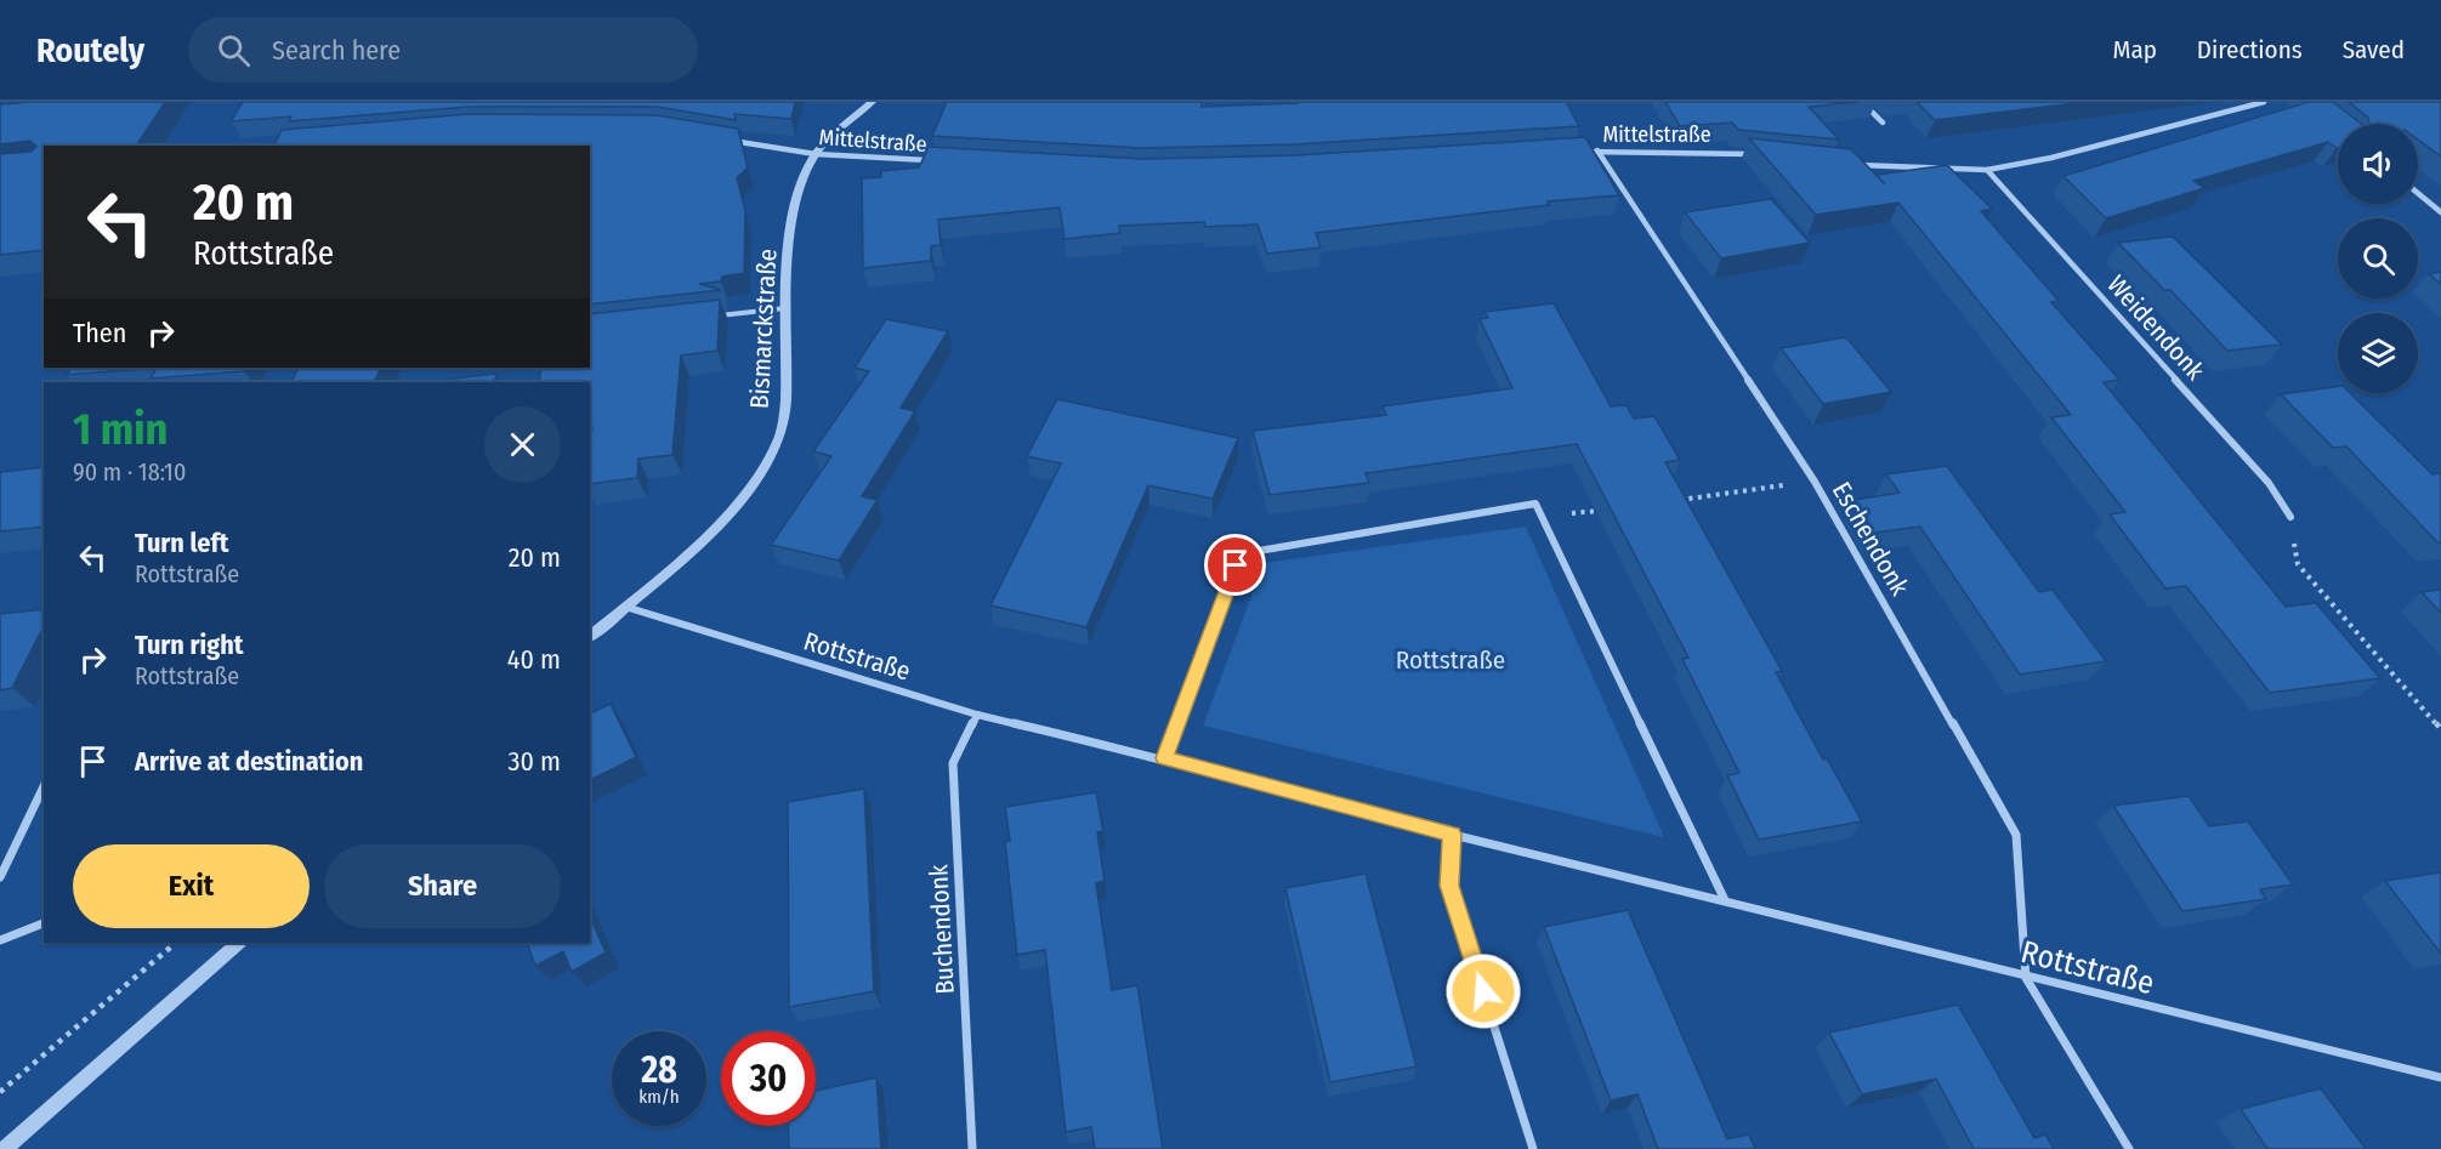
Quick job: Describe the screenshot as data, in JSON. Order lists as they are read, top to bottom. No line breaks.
{"streets":{"street":["Mittelstraße","Weidendonk","Bismarckstraße","Eschendonk","Rottstraße","Buchendonk"]},"crossings":[["Mittelstraße","Bismarckstraße"],["Mittelstraße","Eschendonk"],["Bismarckstraße","Rottstraße"],["Eschendonk","Rottstraße"],["Rottstraße","Buchendonk"]],"parks":["Rottstraße"],"page":{"header":"Routely","search":"Search here","nav":["Map","Directions","Saved"],"turn":["20 m","Rottstraße"],"then":"Then","heading":["1 min","90 m · 18:10"],"list":[{"name":"Turn left","note":"Rottstraße","value":"20 m"},{"name":"Turn right","note":"Rottstraße","value":"40 m"},{"name":"Arrive at destination","value":"30 m"}],"buttons":["Exit","Share"],"speed":"28 km/h","limit":"30"}}
